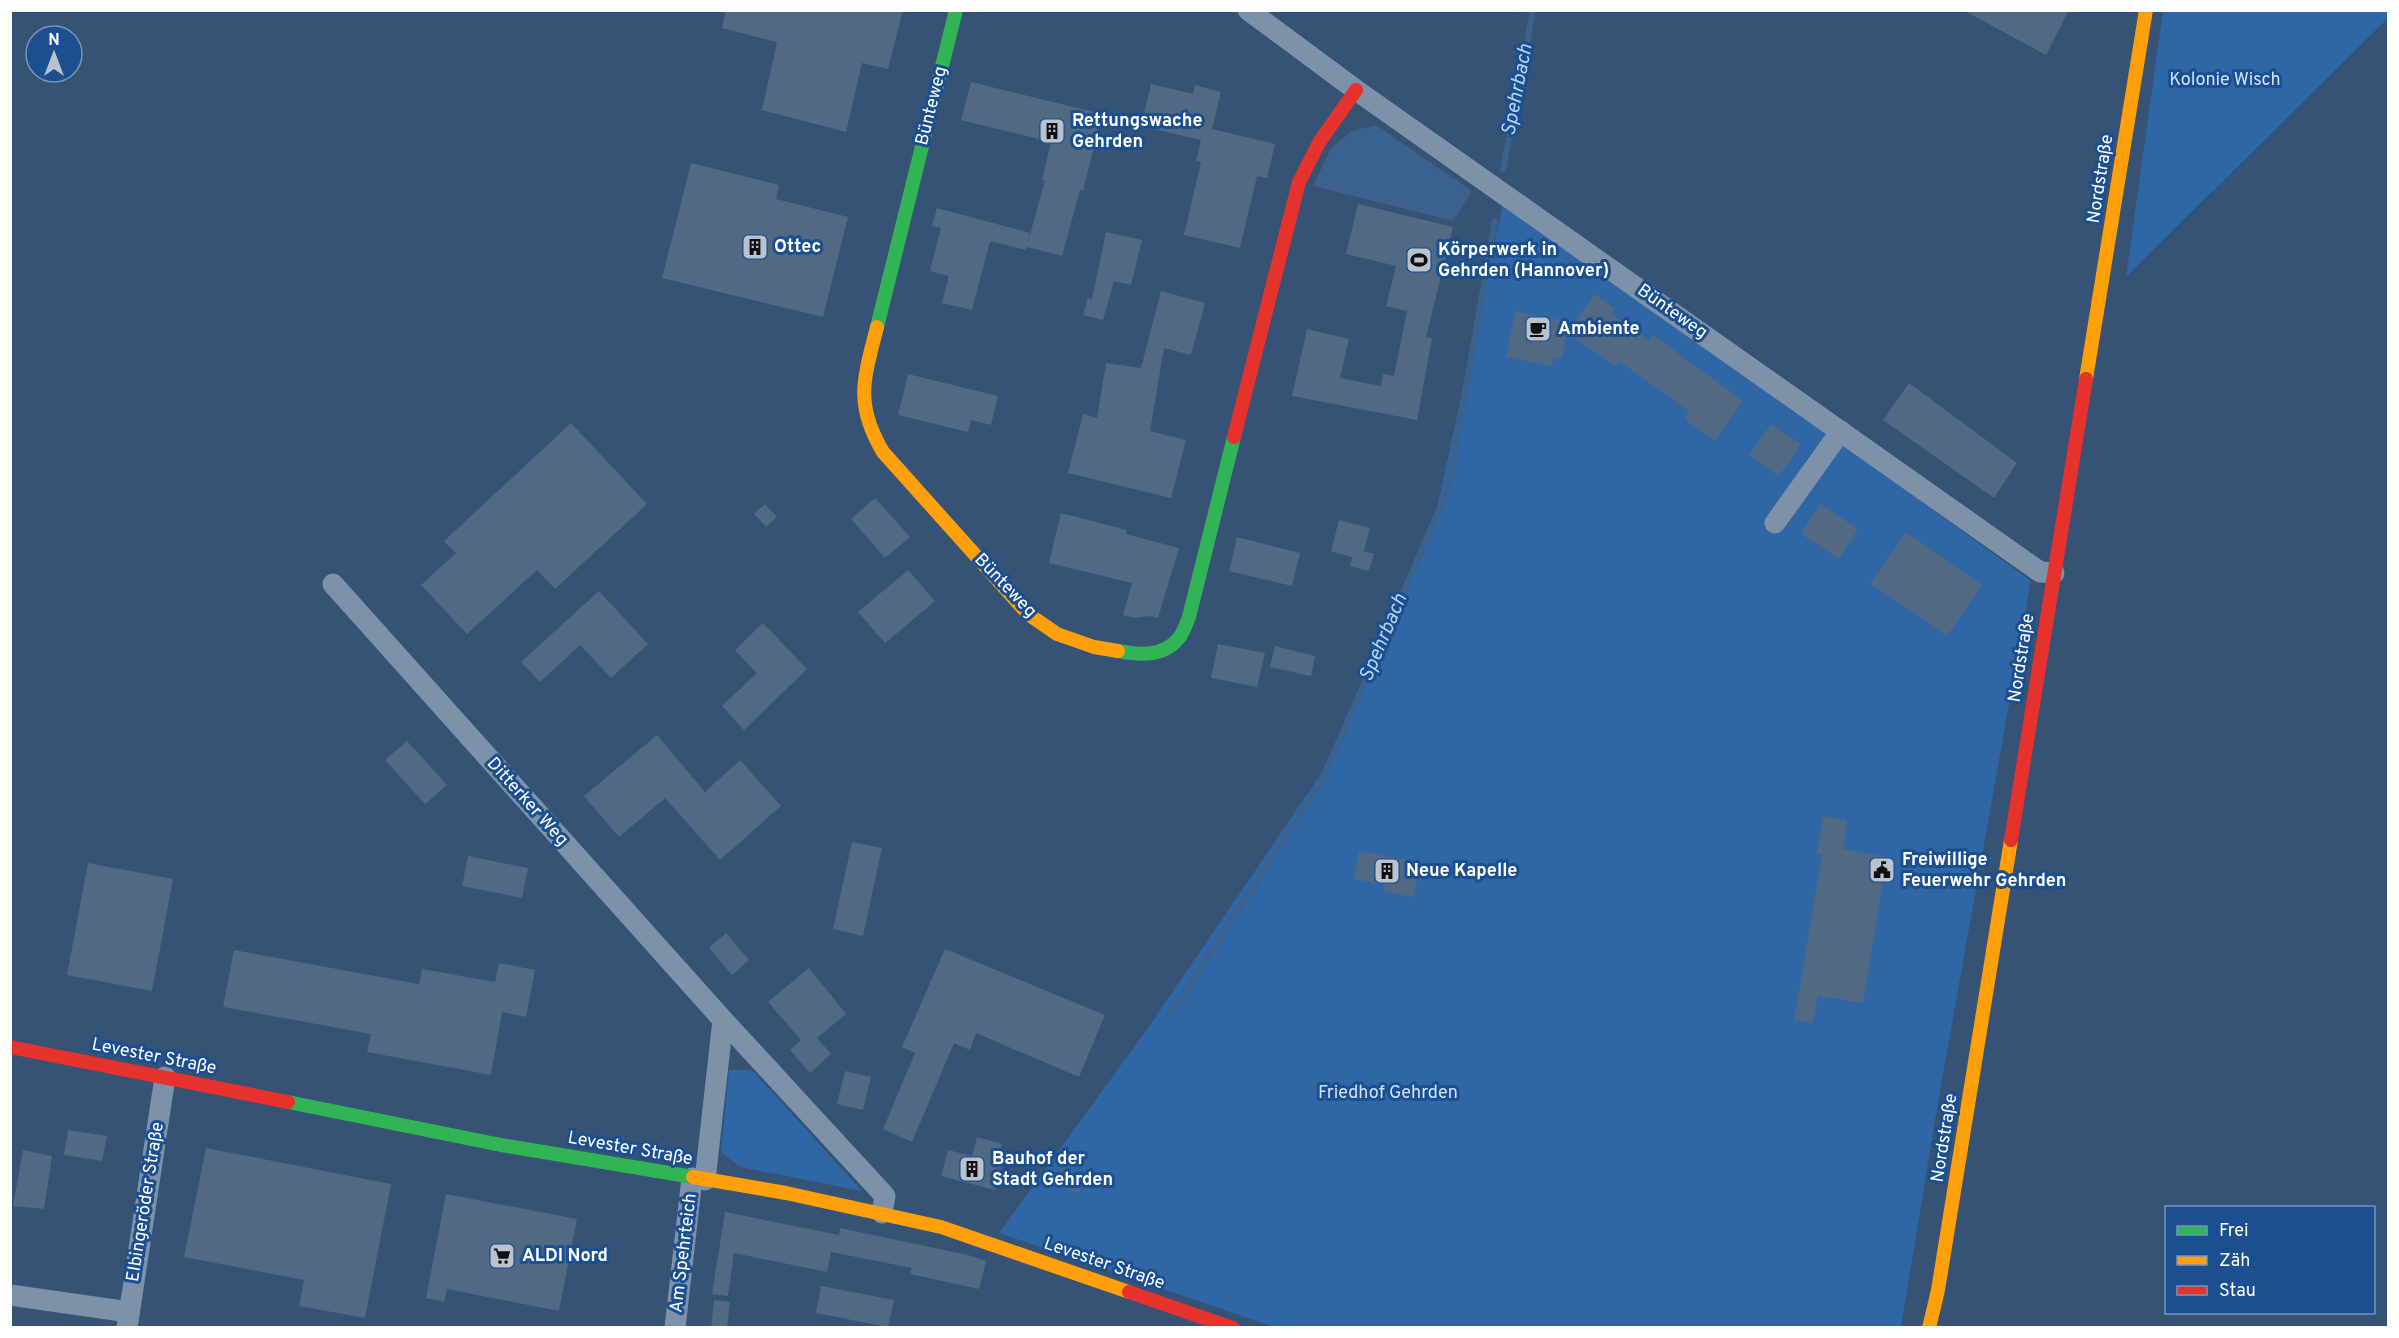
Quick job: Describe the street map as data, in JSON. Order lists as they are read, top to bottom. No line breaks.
{"streets":{"street":["Bünteweg","Nordstraße","Ditterker Weg","Levester Straße","Elbingeröder Straße","Am Spehrteich"]},"crossings":[["Bünteweg","Nordstraße"],["Ditterker Weg","Levester Straße"],["Levester Straße","Elbingeröder Straße"],["Levester Straße","Am Spehrteich"]],"water":["Spehrbach"],"parks":["Kolonie Wisch","Friedhof Gehrden"],"places":{"building":["Rettungswache Gehrden","Ottec","Neue Kapelle","Bauhof der Stadt Gehrden"],"sports":["Körperwerk in Gehrden (Hannover)"],"cafe":["Ambiente"],"public building":["Freiwillige Feuerwehr Gehrden"],"supermarket":["ALDI Nord"]},"legend":["Frei","Zäh","Stau"],"north":"top"}
